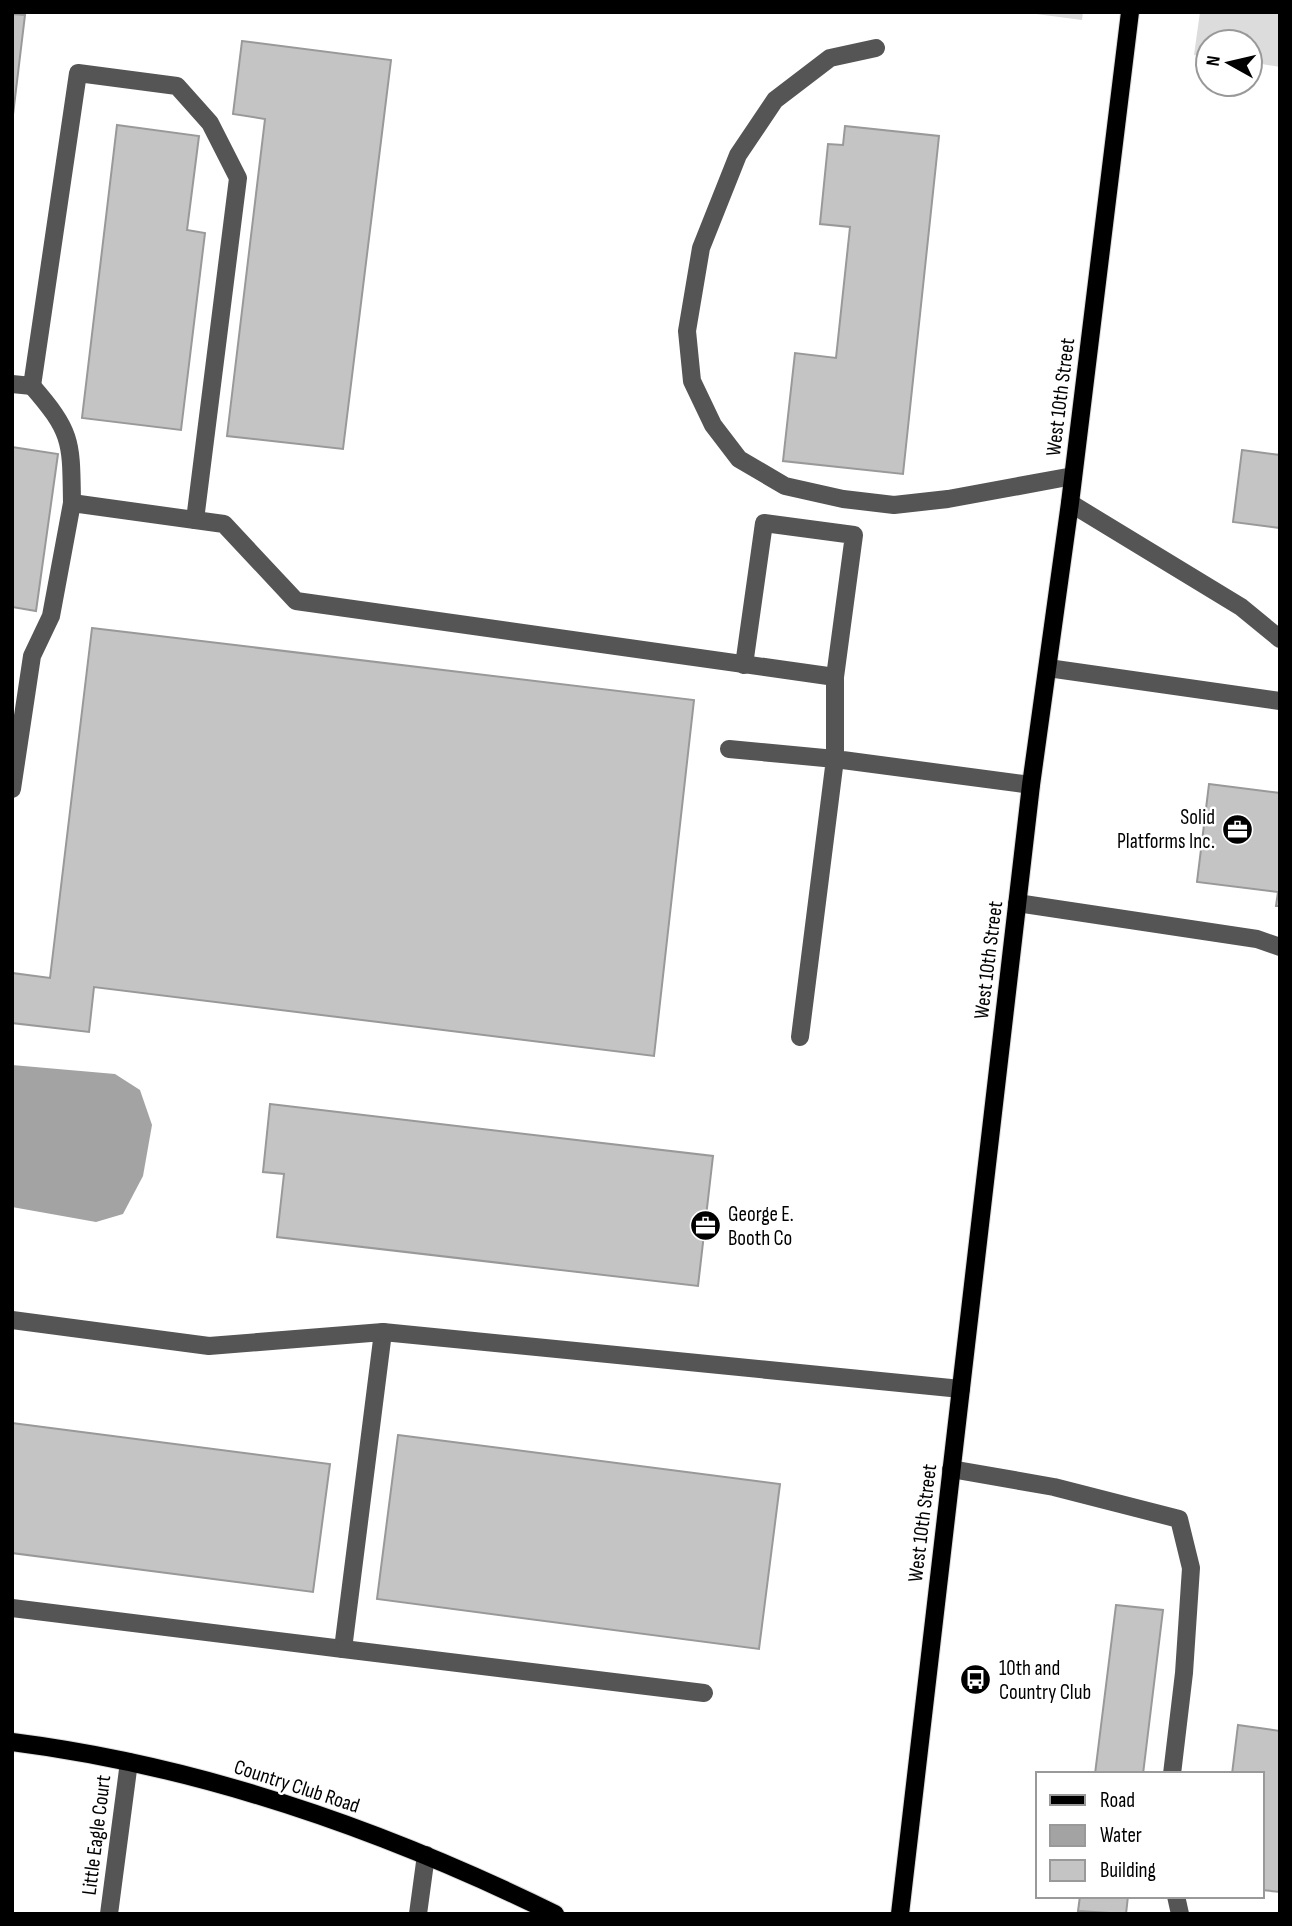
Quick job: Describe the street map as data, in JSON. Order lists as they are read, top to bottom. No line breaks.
{"streets":{"main road":["West 10th Street","Country Club Road"],"street":["Little Eagle Court"]},"crossings":[["Country Club Road","Little Eagle Court"]],"places":{"office":["Solid Platforms Inc.","George E. Booth Co"],"bus stop":["10th and Country Club"]},"legend":["Road","Water","Building"],"north":"left"}
